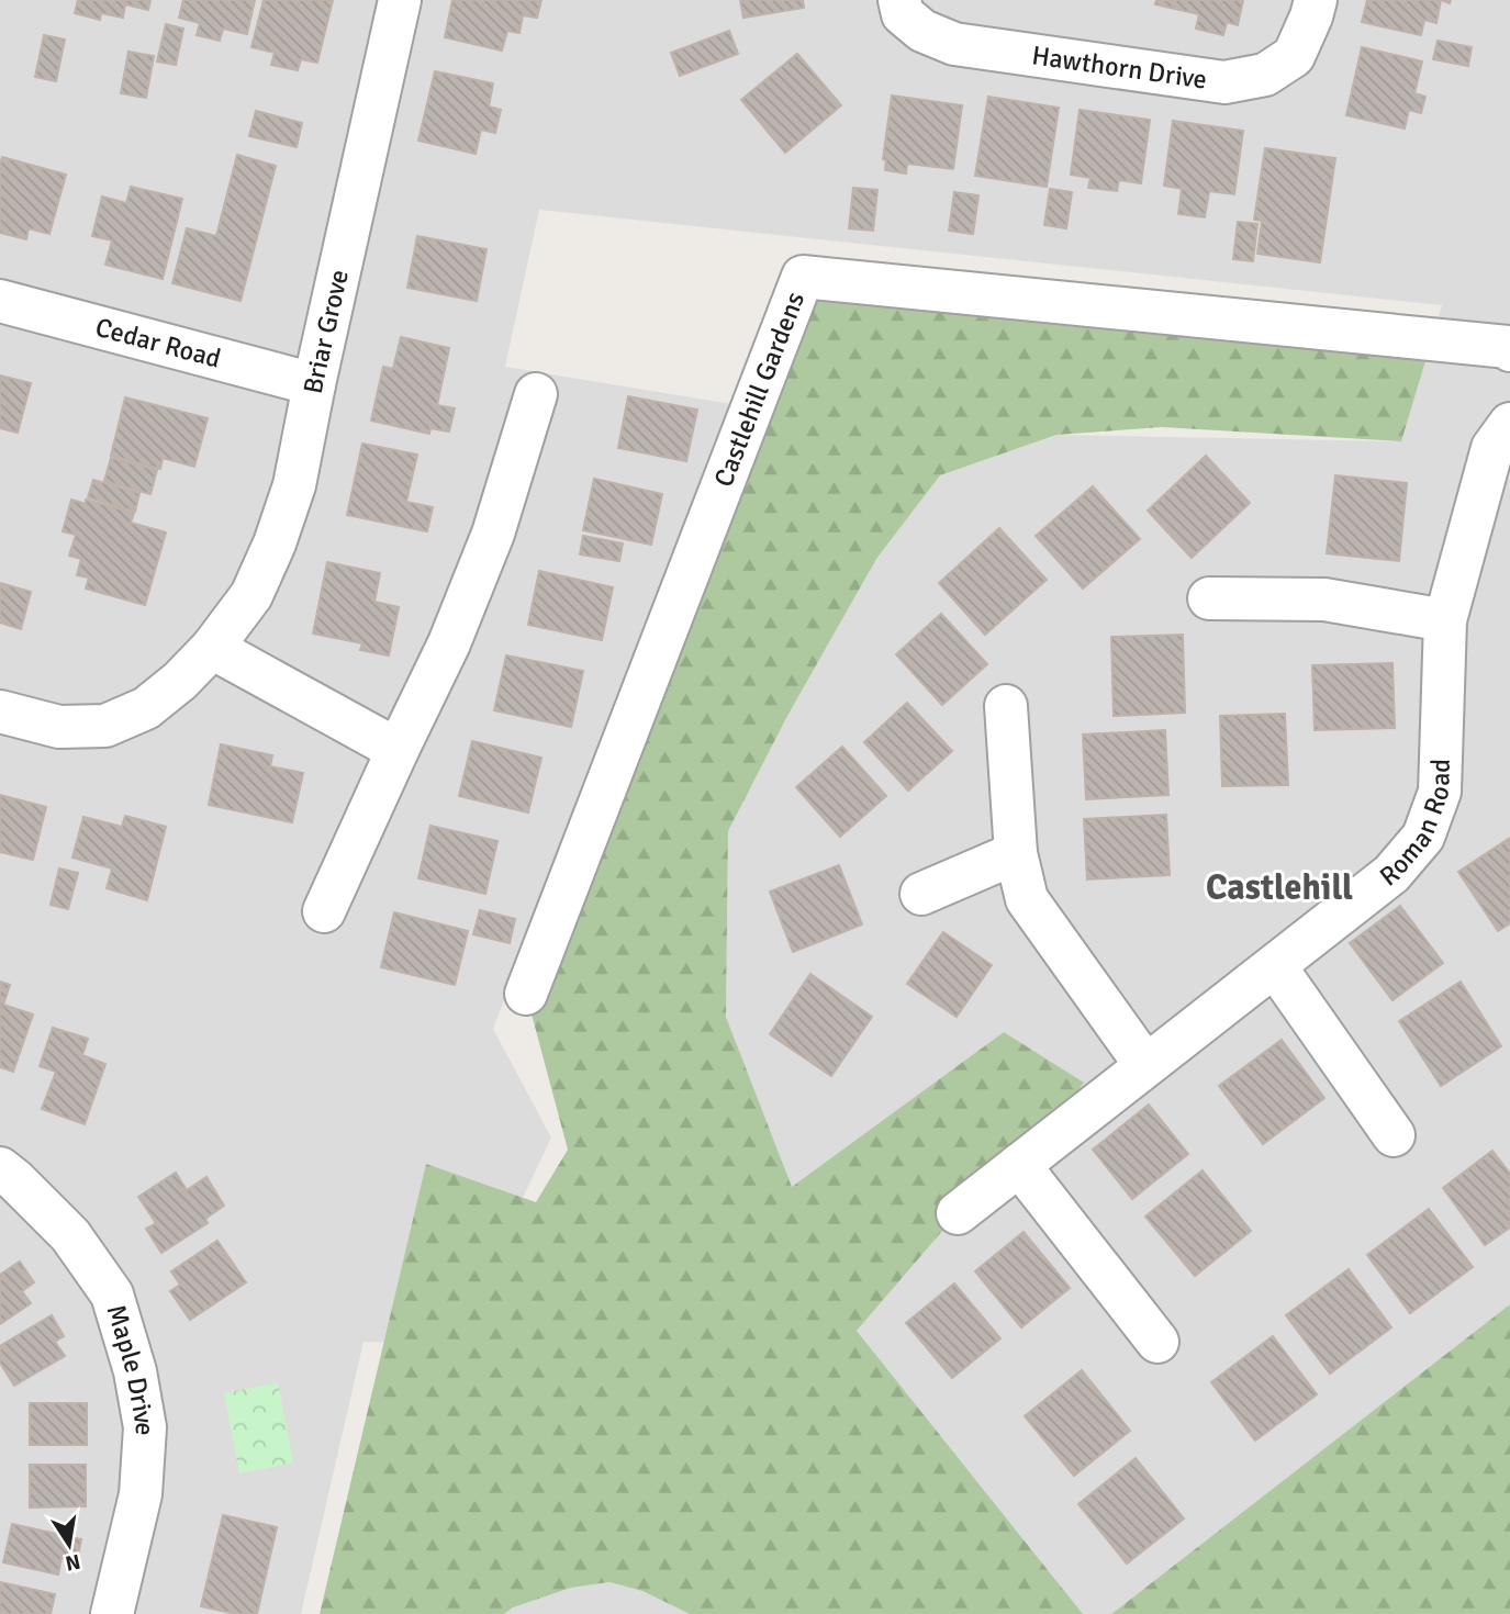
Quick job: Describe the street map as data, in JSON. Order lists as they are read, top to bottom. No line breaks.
{"streets":{"street":["Hawthorn Drive","Briar Grove","Cedar Road","Castlehill Gardens","Roman Road","Maple Drive"]},"crossings":[["Briar Grove","Cedar Road"]],"districts":["Castlehill"],"north":"bottom"}
